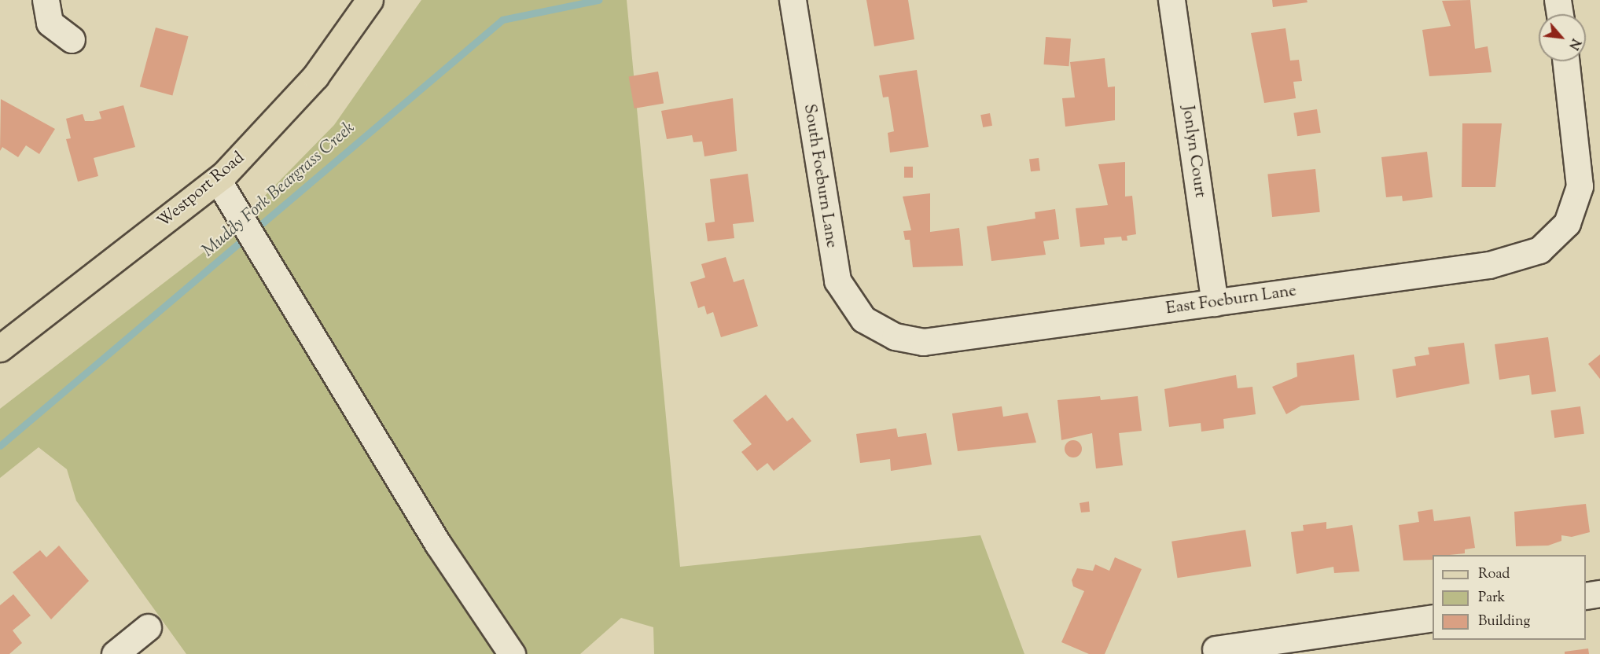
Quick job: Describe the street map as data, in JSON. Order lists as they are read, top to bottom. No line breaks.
{"streets":{"main road":["Westport Road"],"street":["Jonlyn Court","South Foeburn Lane","East Foeburn Lane"]},"crossings":[["Jonlyn Court","East Foeburn Lane"],["South Foeburn Lane","East Foeburn Lane"]],"water":["Muddy Fork Beargrass Creek"],"legend":["Road","Park","Building"],"north":"bottom right"}
